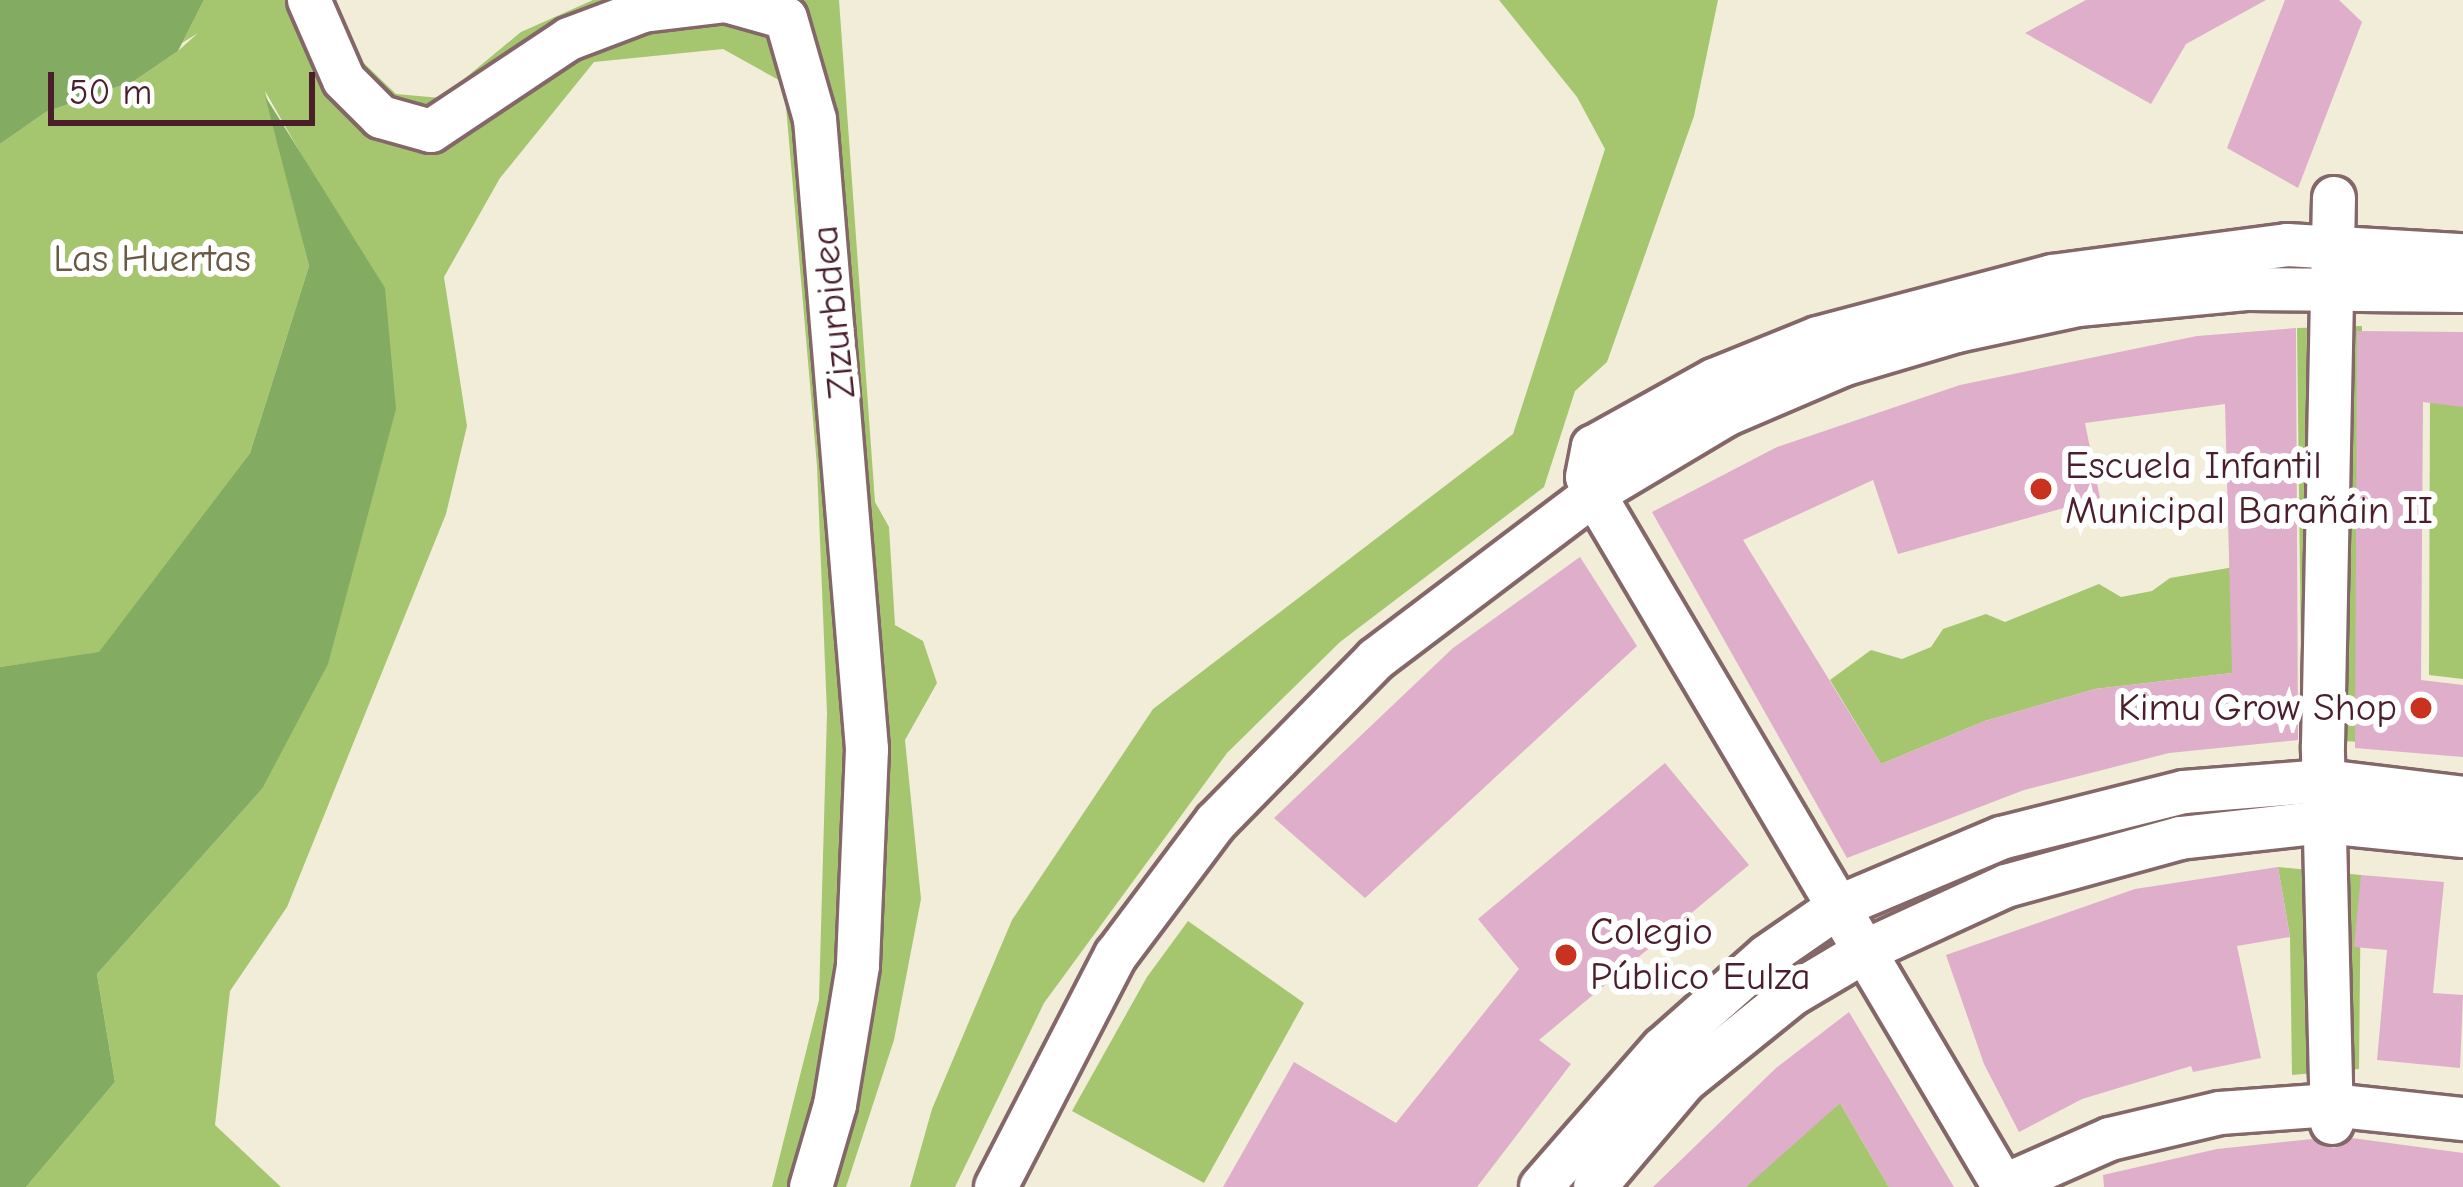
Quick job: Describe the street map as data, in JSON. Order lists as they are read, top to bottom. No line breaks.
{"streets":{"street":["Zizurbidea"]},"parks":["Las Huertas"],"places":["Escuela Infantil Municipal Barañáin II","Kimu Grow Shop","Colegio Público Eulza"],"scale_bar":"50 m"}
